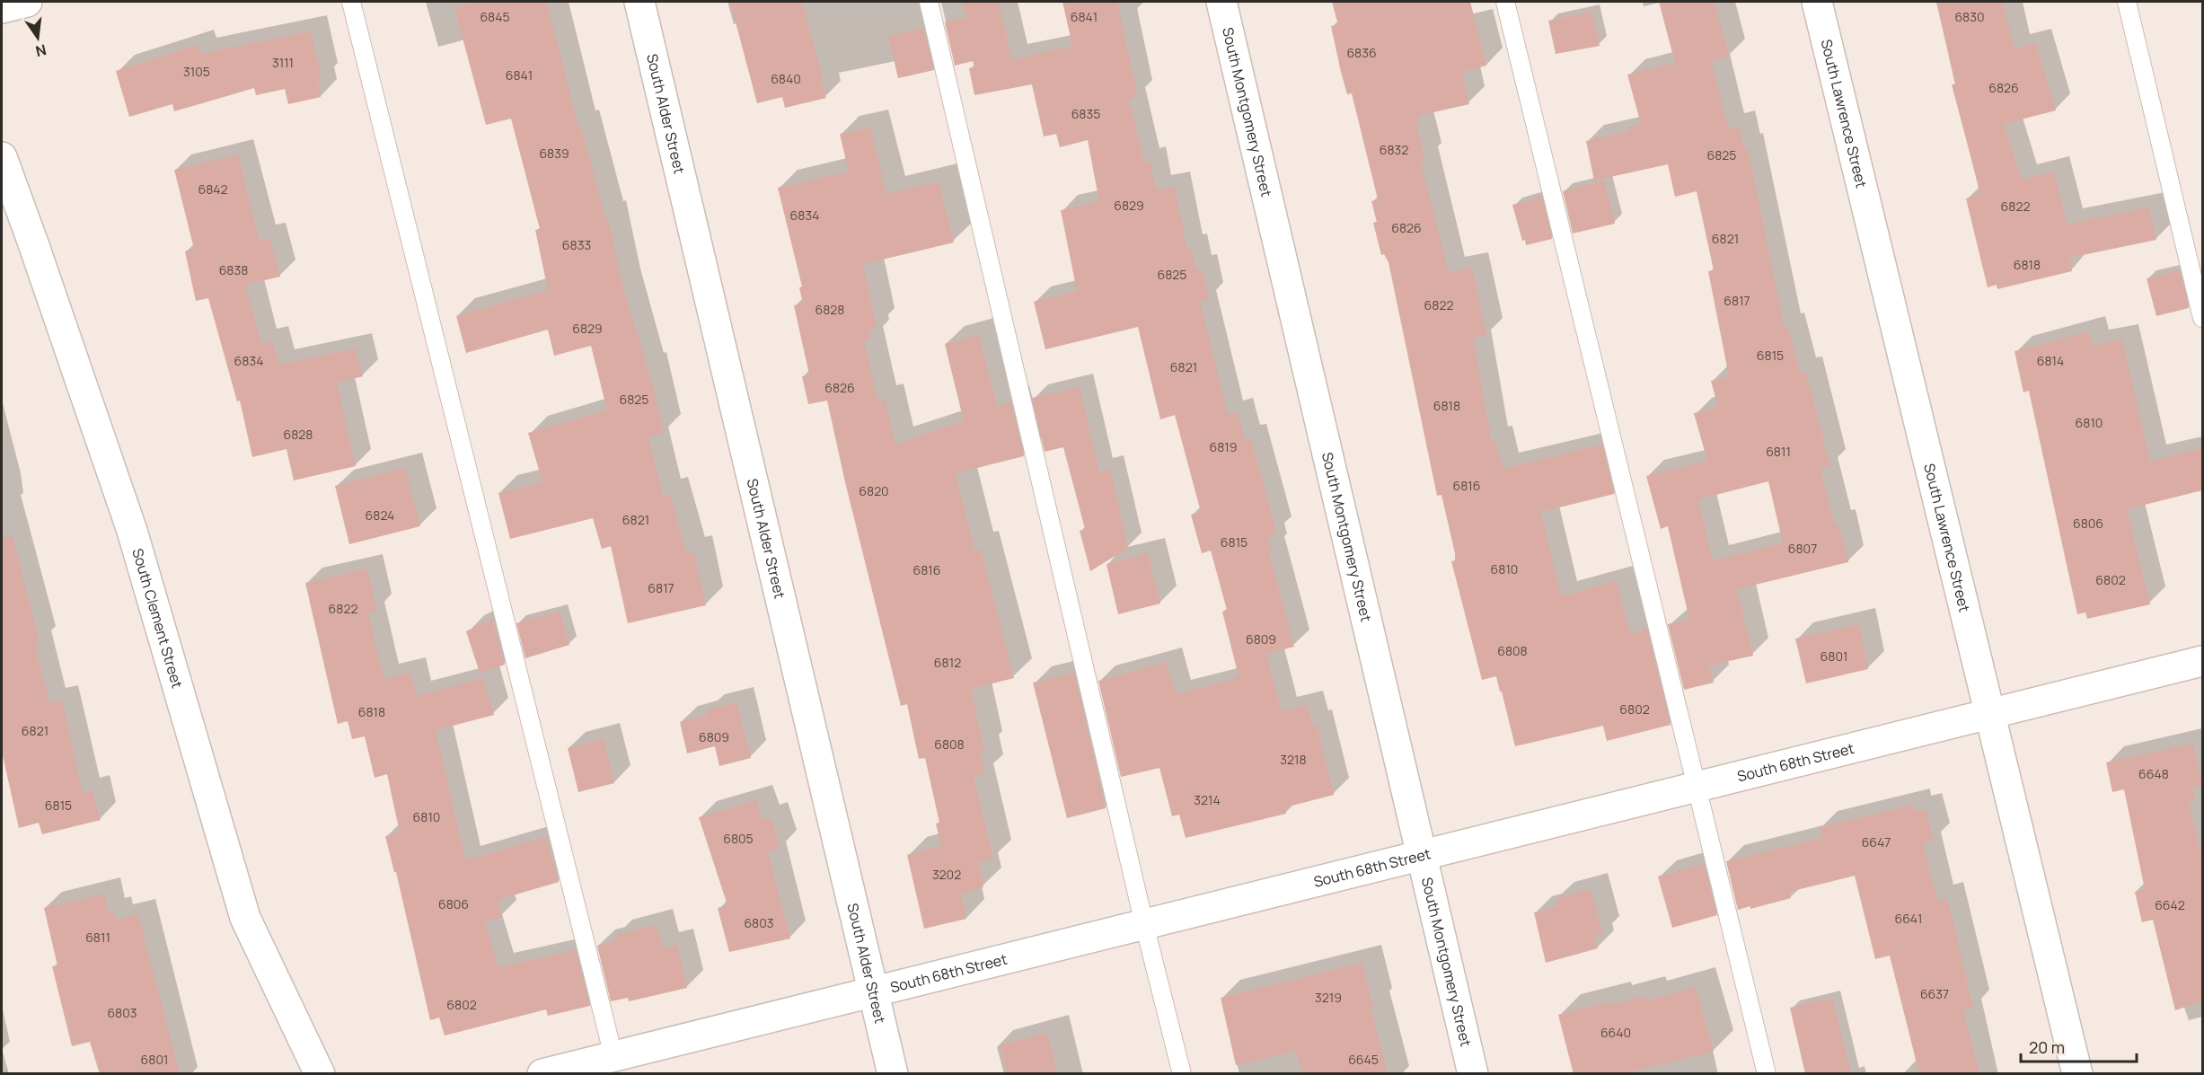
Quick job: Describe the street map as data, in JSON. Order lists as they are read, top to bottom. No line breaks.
{"streets":{"street":["South Alder Street","South Montgomery Street","South Lawrence Street","South Clement Street","South 68th Street"]},"crossings":[["South Alder Street","South 68th Street"],["South Montgomery Street","South 68th Street"],["South Lawrence Street","South 68th Street"]],"house_numbers":["6845","6841","6830","6836","3111","3105","6841","6840","6826","6835","6832","6839","6825","6842","6829","6822","6834","6826","6821","6833","6818","6838","6825","6817","6822","6828","6829","6815","6834","6814","6821","6826","6825","6818","6810","6828","6819","6811","6816","6820","6824","6821","6806","6815","6807","6810","6816","6802","6817","6822","6809","6808","6801","6812","6802","6818","6821","6809","6808","3218","6648","3214","6815","6810","6805","6647","3202","6806","6642","6641","6803","6811","6637","3219","6802","6803","6640","6801","6645"],"scale_bar":"20 m","north":"bottom"}
